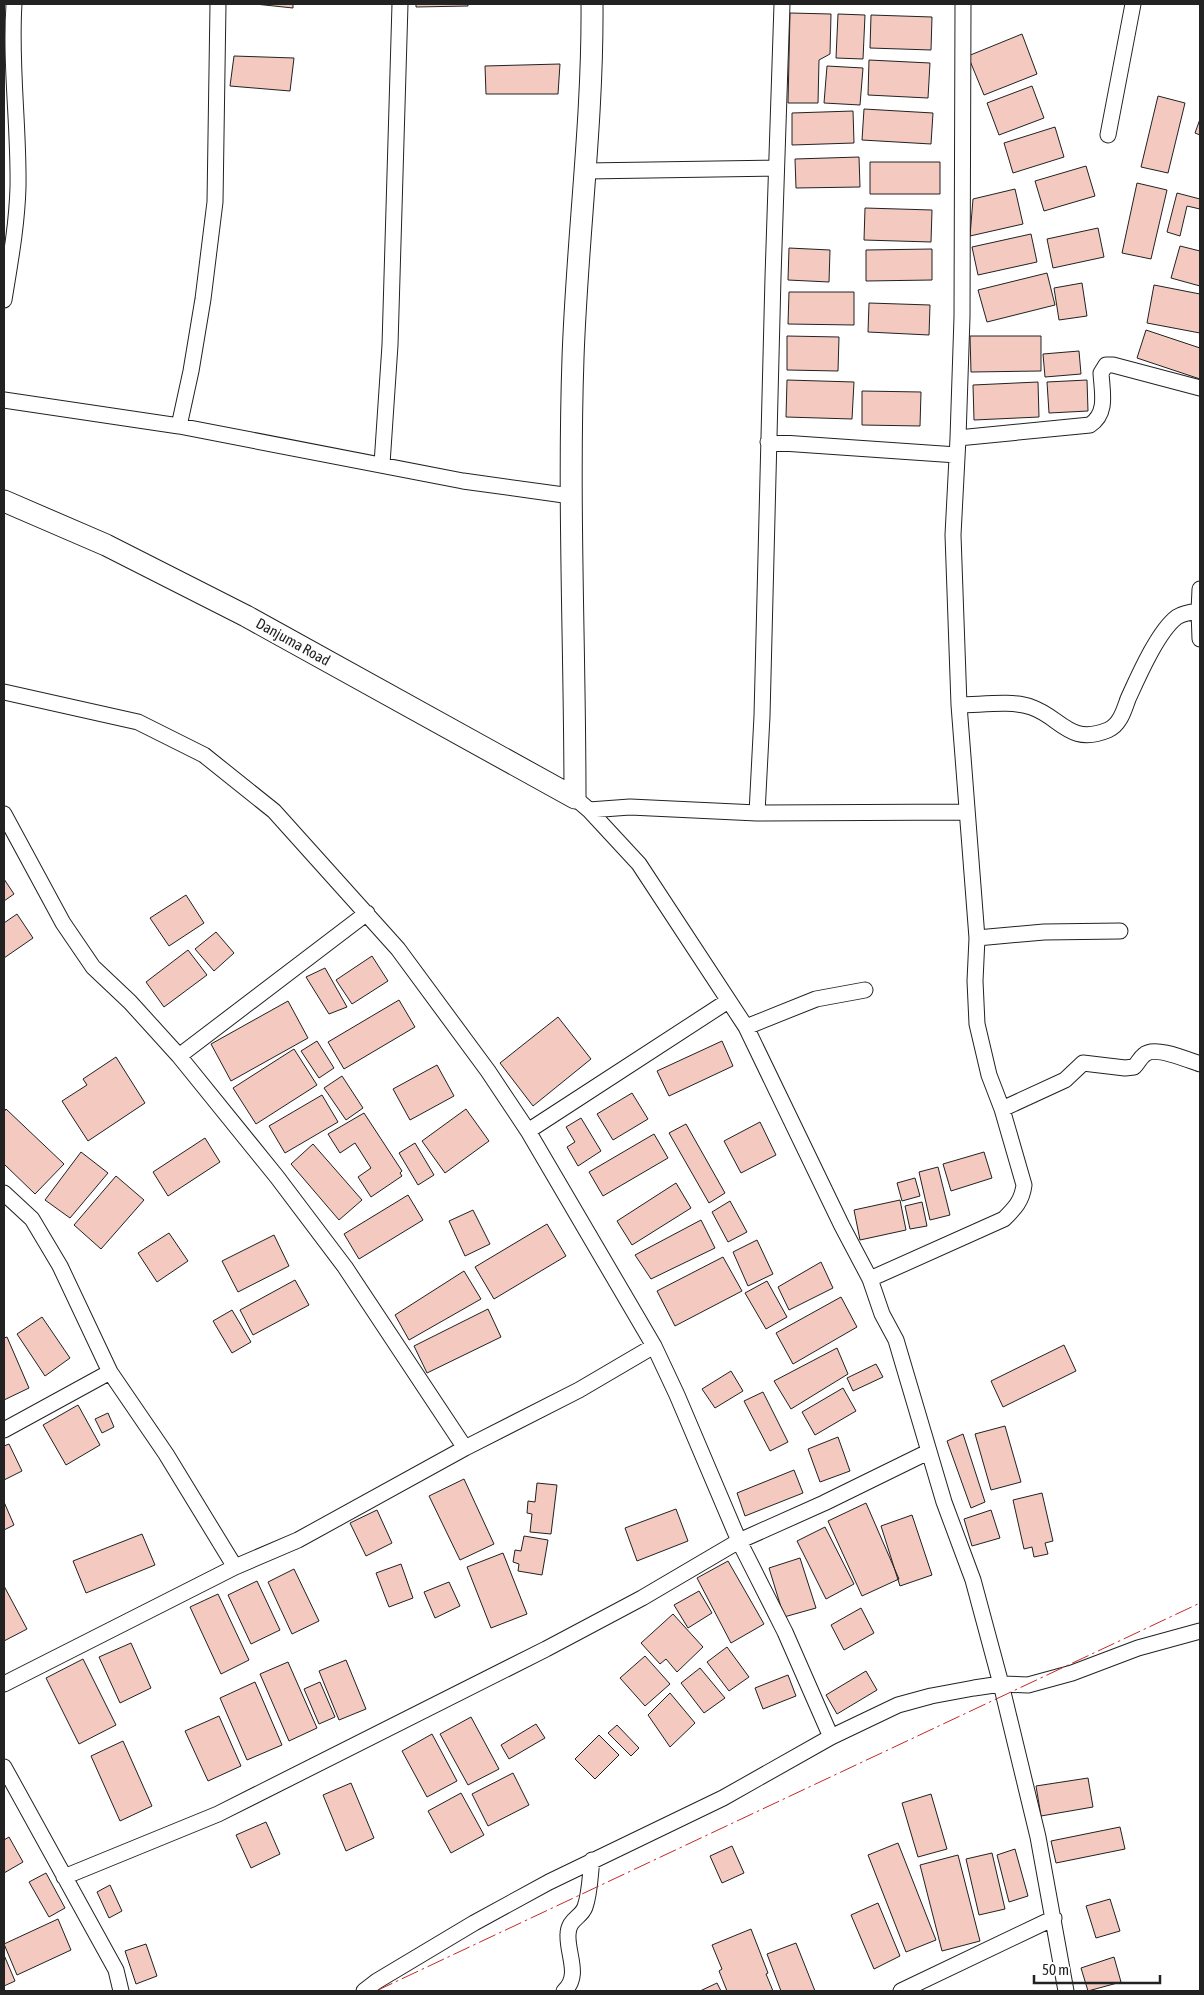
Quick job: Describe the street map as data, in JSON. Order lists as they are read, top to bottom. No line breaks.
{"streets":{"street":["Danjuma Road"]},"scale_bar":"50 m"}
